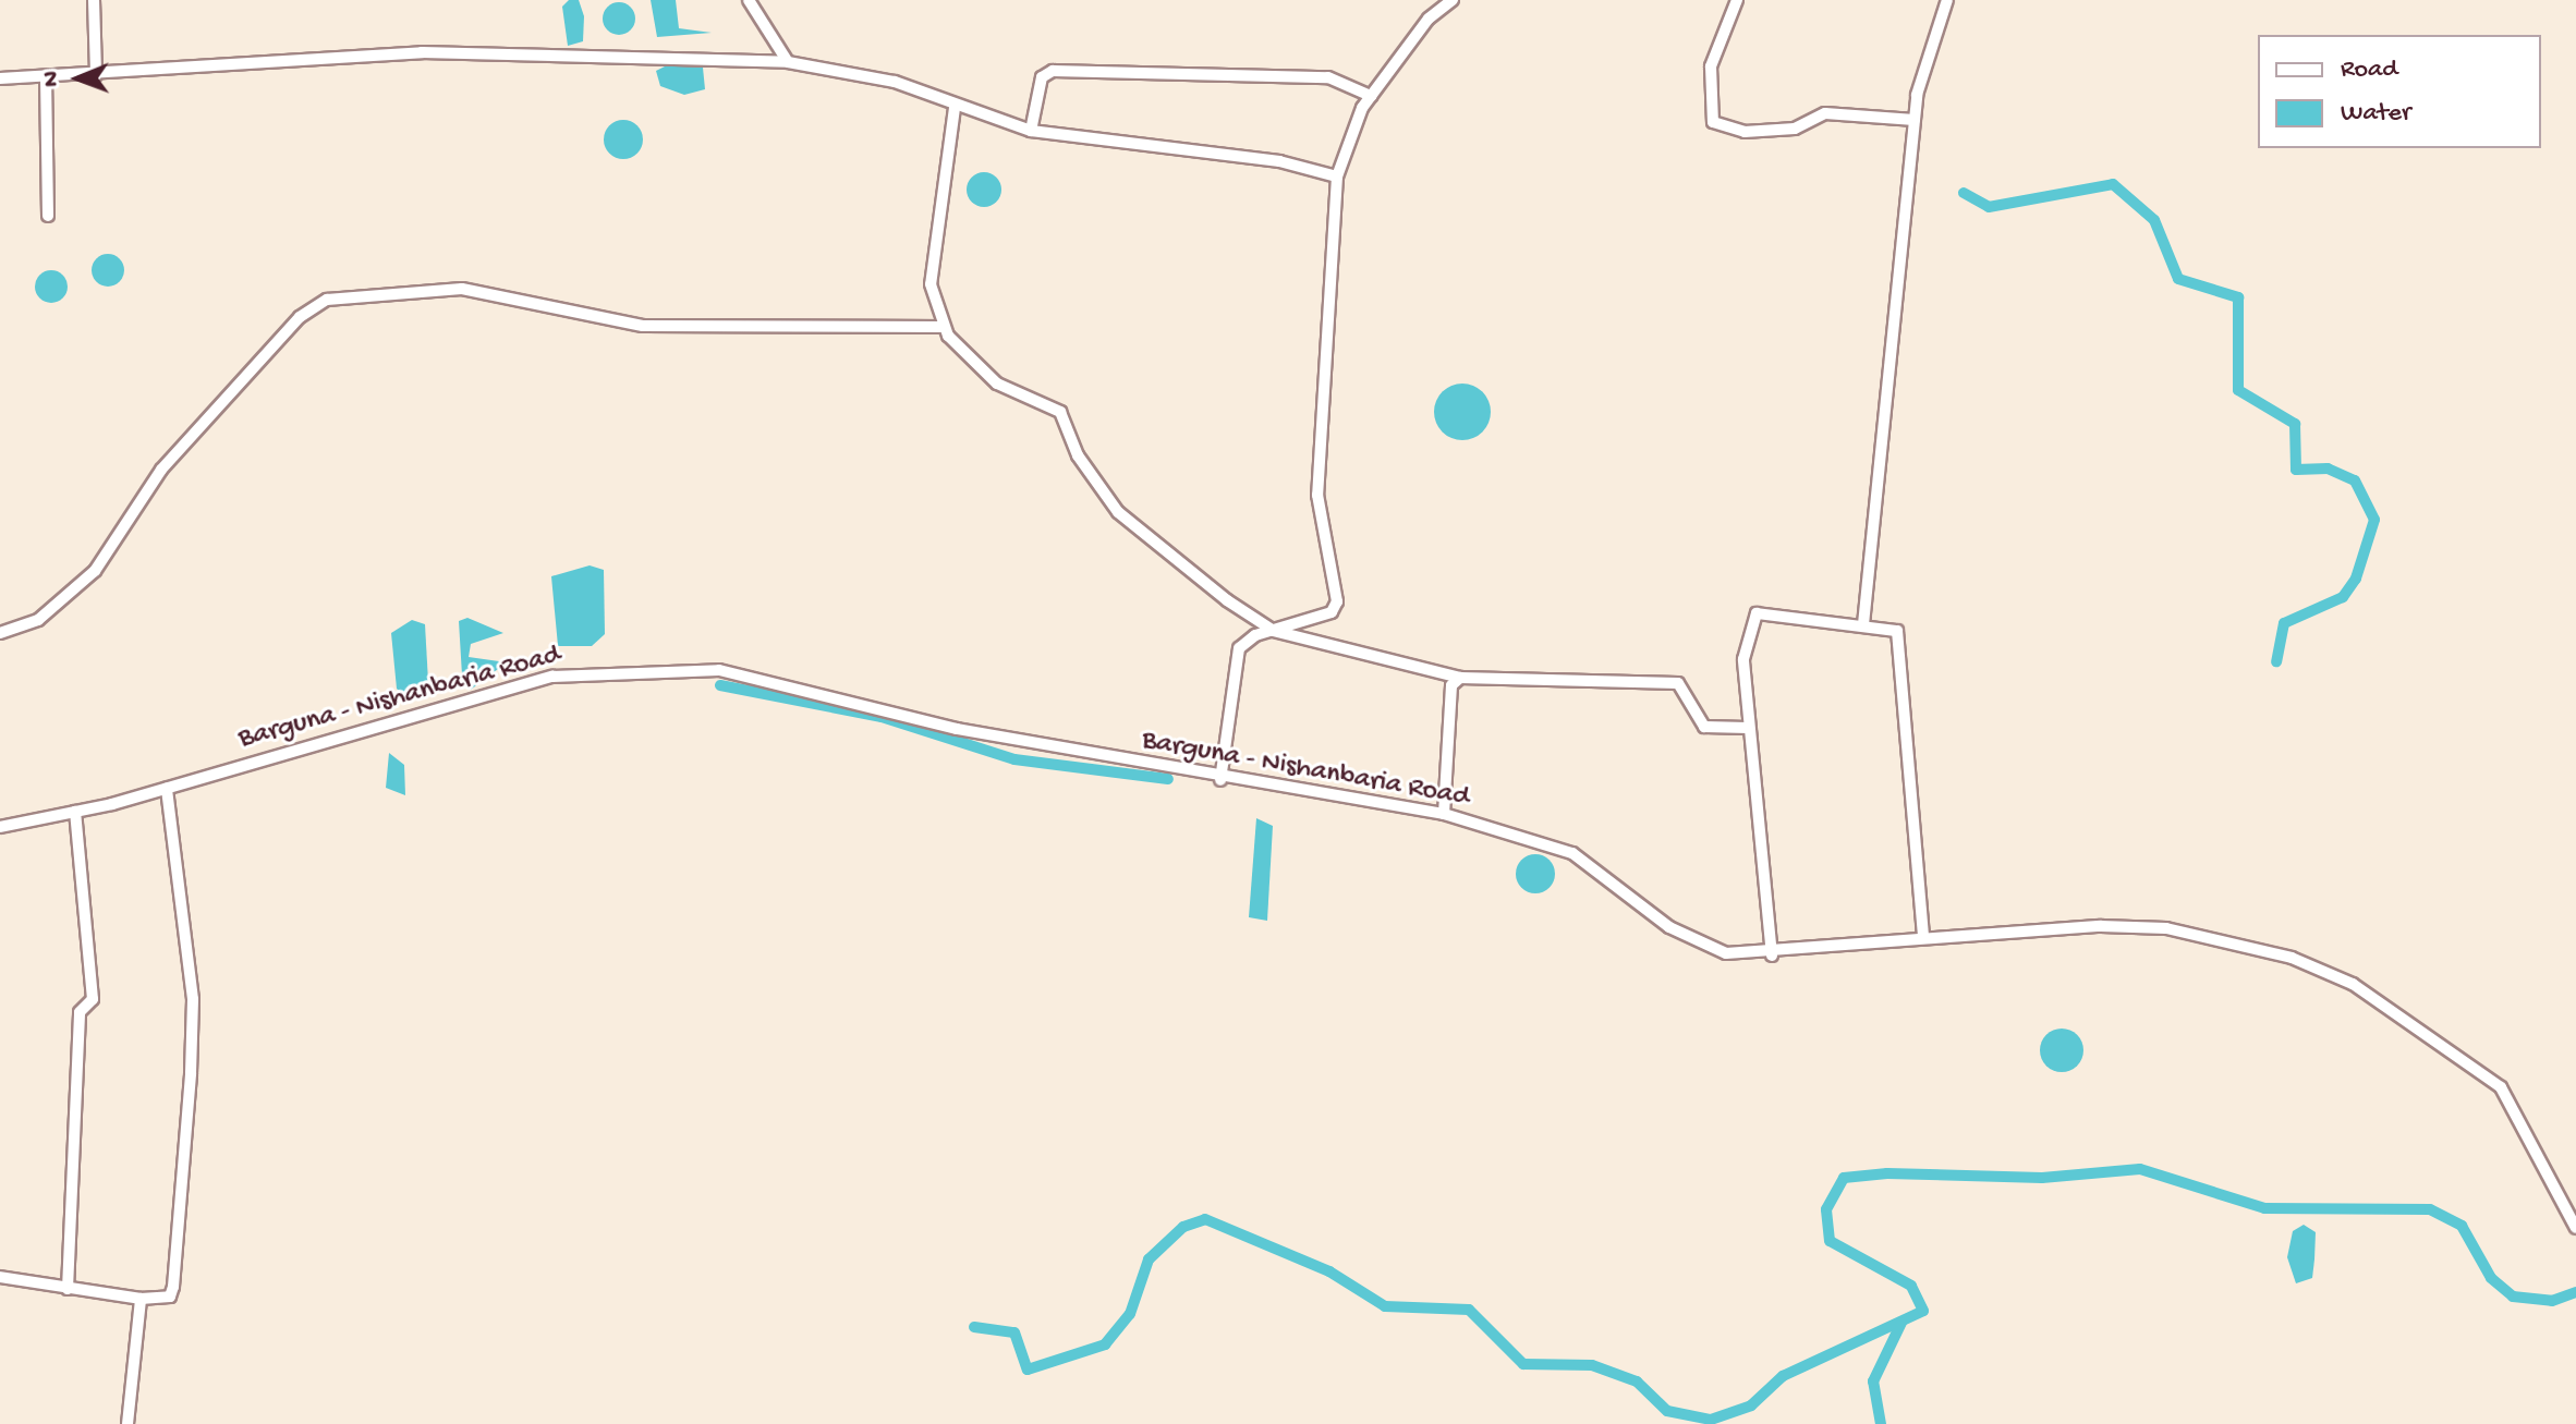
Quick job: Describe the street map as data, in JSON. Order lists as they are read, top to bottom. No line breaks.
{"streets":{"street":["Barguna - Nishanbaria Road"]},"legend":["Road","Water"],"north":"left"}
